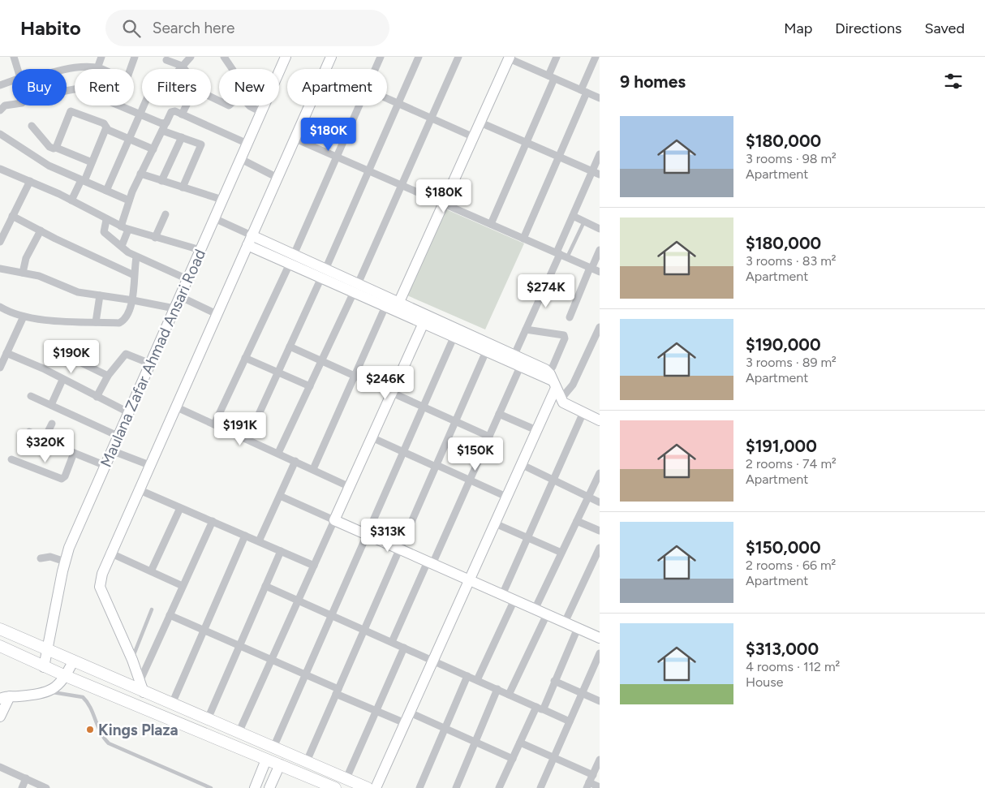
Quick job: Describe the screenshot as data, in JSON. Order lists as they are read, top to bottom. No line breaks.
{"streets":{"street":["Maulana Zafar Ahmad Ansari Road"]},"places":["Kings Plaza"],"page":{"header":"Habito","search":"Search here","nav":["Map","Directions","Saved"],"heading":"9 homes","chip":["Buy","Rent","Filters","New","Apartment"],"list":[{"name":"$180,000","note":"3 rooms · 98 m² · Apartment"},{"name":"$180,000","note":"3 rooms · 83 m² · Apartment"},{"name":"$190,000","note":"3 rooms · 89 m² · Apartment"},{"name":"$191,000","note":"2 rooms · 74 m² · Apartment"},{"name":"$150,000","note":"2 rooms · 66 m² · Apartment"},{"name":"$313,000","note":"4 rooms · 112 m² · House"}],"price":["$180K","$180K","$274K","$190K","$246K","$191K","$320K","$150K","$313K"]}}
